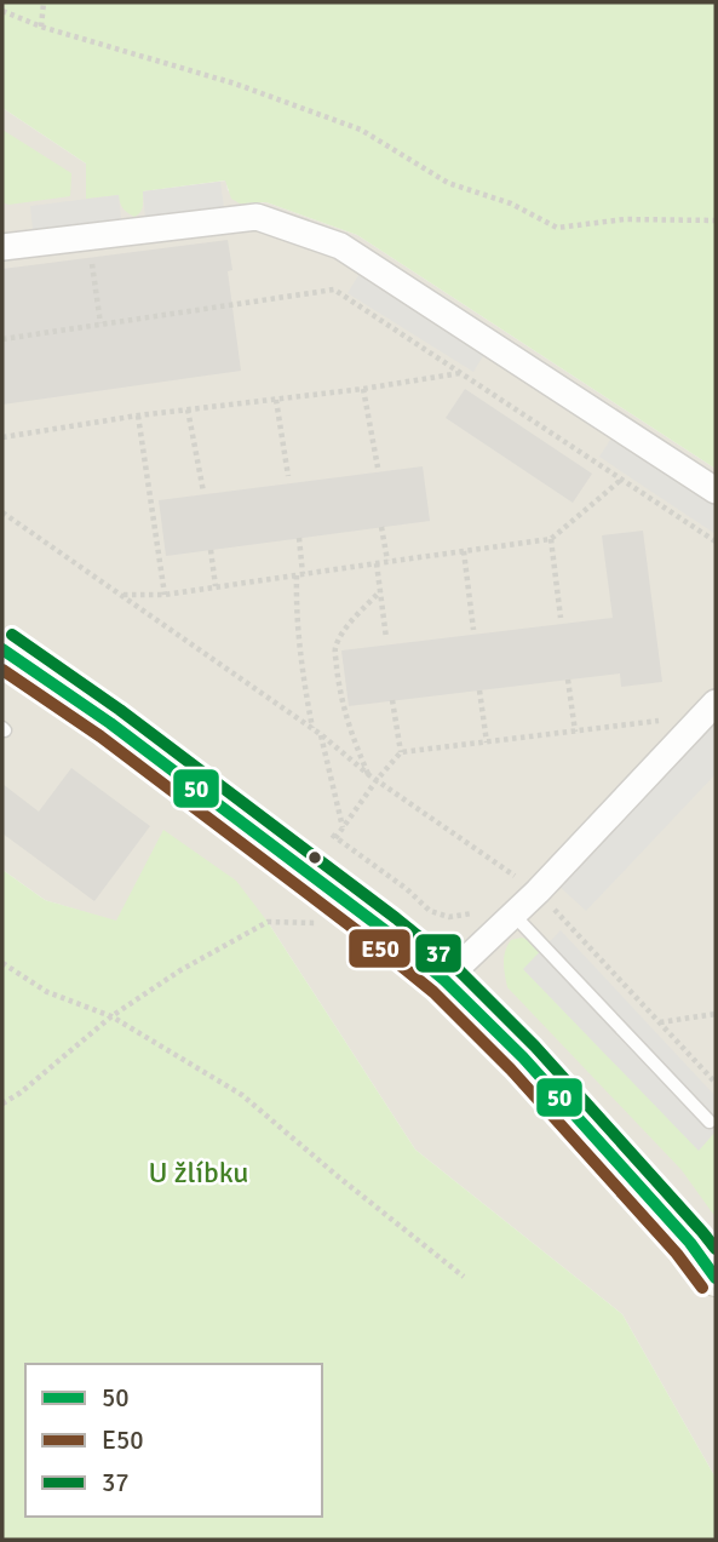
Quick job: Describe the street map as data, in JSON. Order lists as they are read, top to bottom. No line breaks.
{"parks":["U žlíbku"],"lines":["transit line 37","transit line 50","transit line E50"],"legend":["50","E50","37"]}
